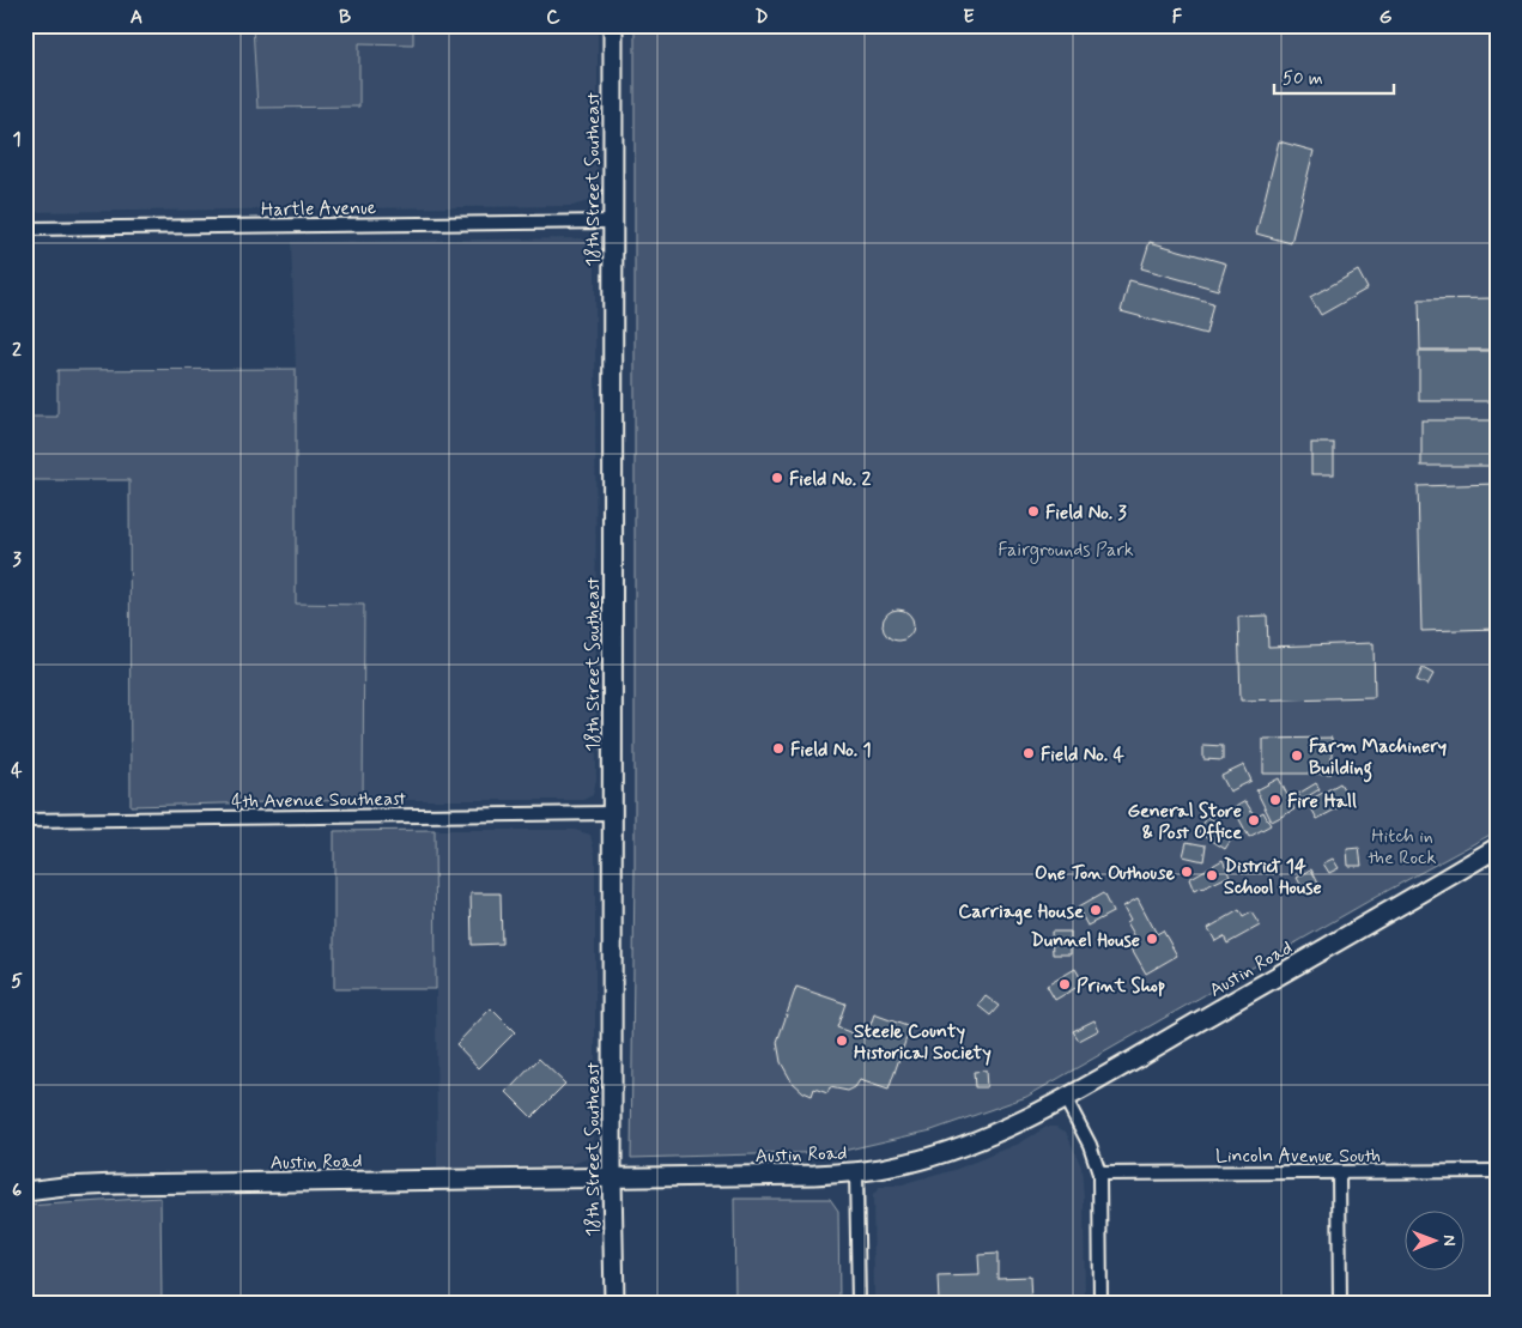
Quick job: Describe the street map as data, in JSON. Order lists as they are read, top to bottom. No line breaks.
{"streets":{"street":["18th Street Southeast","Hartle Avenue","4th Avenue Southeast","Austin Road","Lincoln Avenue South"]},"crossings":[["18th Street Southeast","Hartle Avenue"],["18th Street Southeast","4th Avenue Southeast"],["18th Street Southeast","Austin Road"]],"parks":["Fairgrounds Park","Hitch in the Rock"],"places":["Field No. 2","Field No. 3","Field No. 1","Field No. 4","Farm Machinery Building","Fire Hall","General Store & Post Office","One Ton Outhouse","District 14 School House","Carriage House","Dunnel House","Print Shop","Steele County Historical Society"],"scale_bar":"50 m","north":"right","grid":{"columns":["A","B","C","D","E","F","G"],"rows":["1","2","3","4","5","6"]}}
